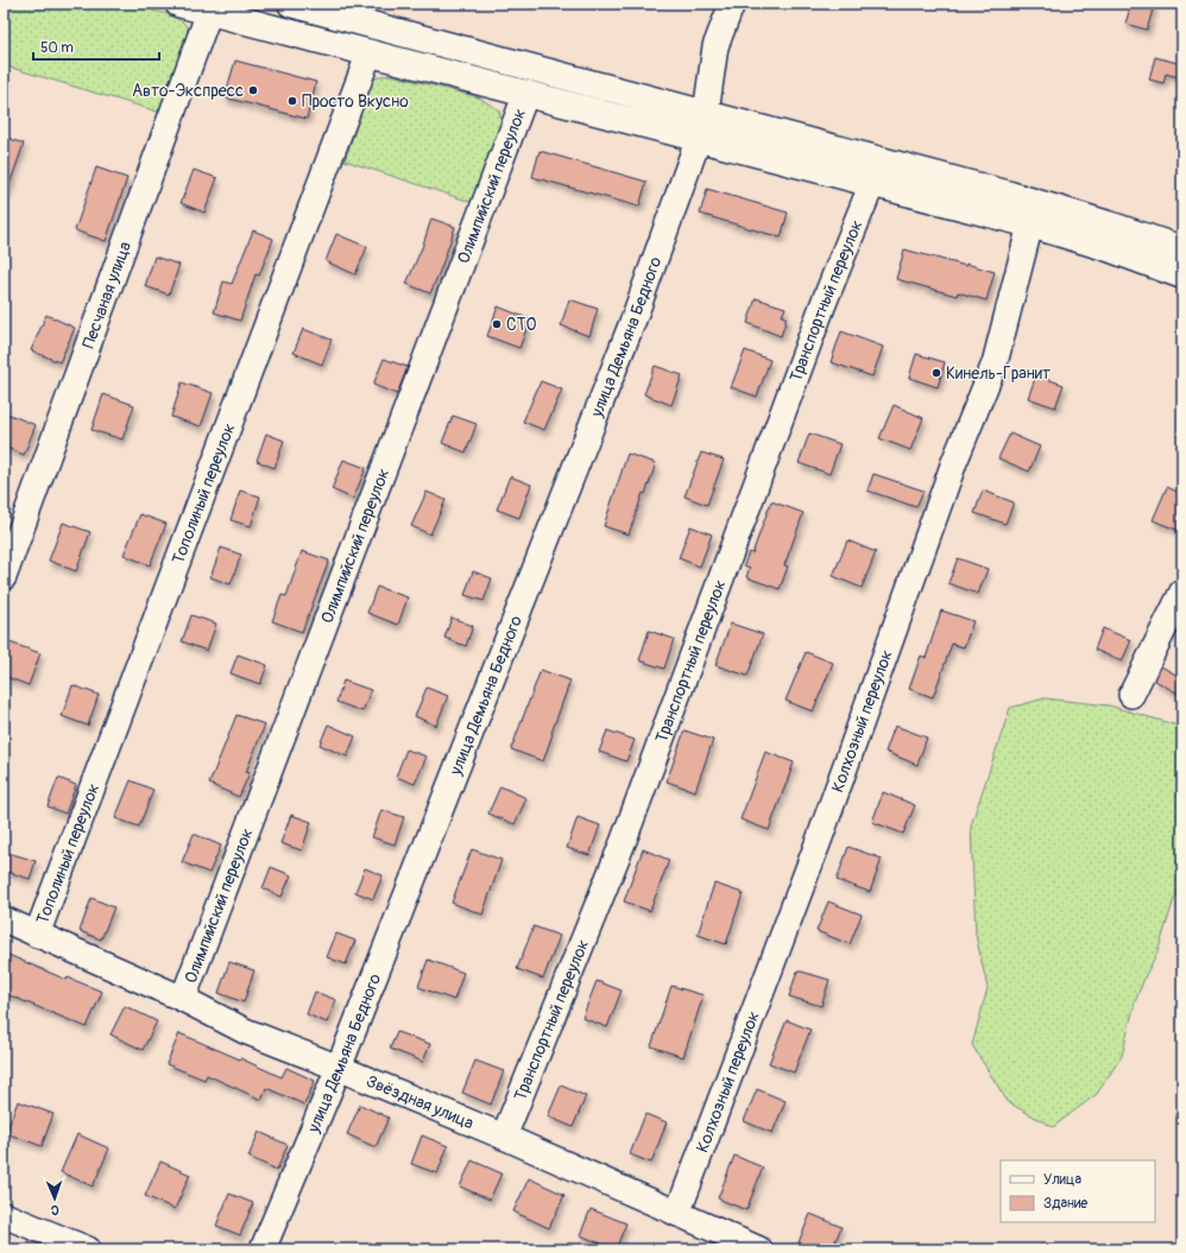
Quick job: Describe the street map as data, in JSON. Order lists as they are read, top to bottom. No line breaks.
{"streets":{"street":["Олимпийский переулок","Песчаная улица","Транспортный переулок","улица Демьяна Бедного","Тополиный переулок","Колхозный переулок","Звёздная улица"]},"crossings":[["Олимпийский переулок","Звёздная улица"],["Транспортный переулок","Звёздная улица"],["улица Демьяна Бедного","Звёздная улица"],["Тополиный переулок","Звёздная улица"],["Колхозный переулок","Звёздная улица"]],"places":["Авто-Экспресс","Просто Вкусно","СТО","Кинель-Гранит"],"legend":["Улица","Здание"],"scale_bar":"50 m","north":"bottom"}
